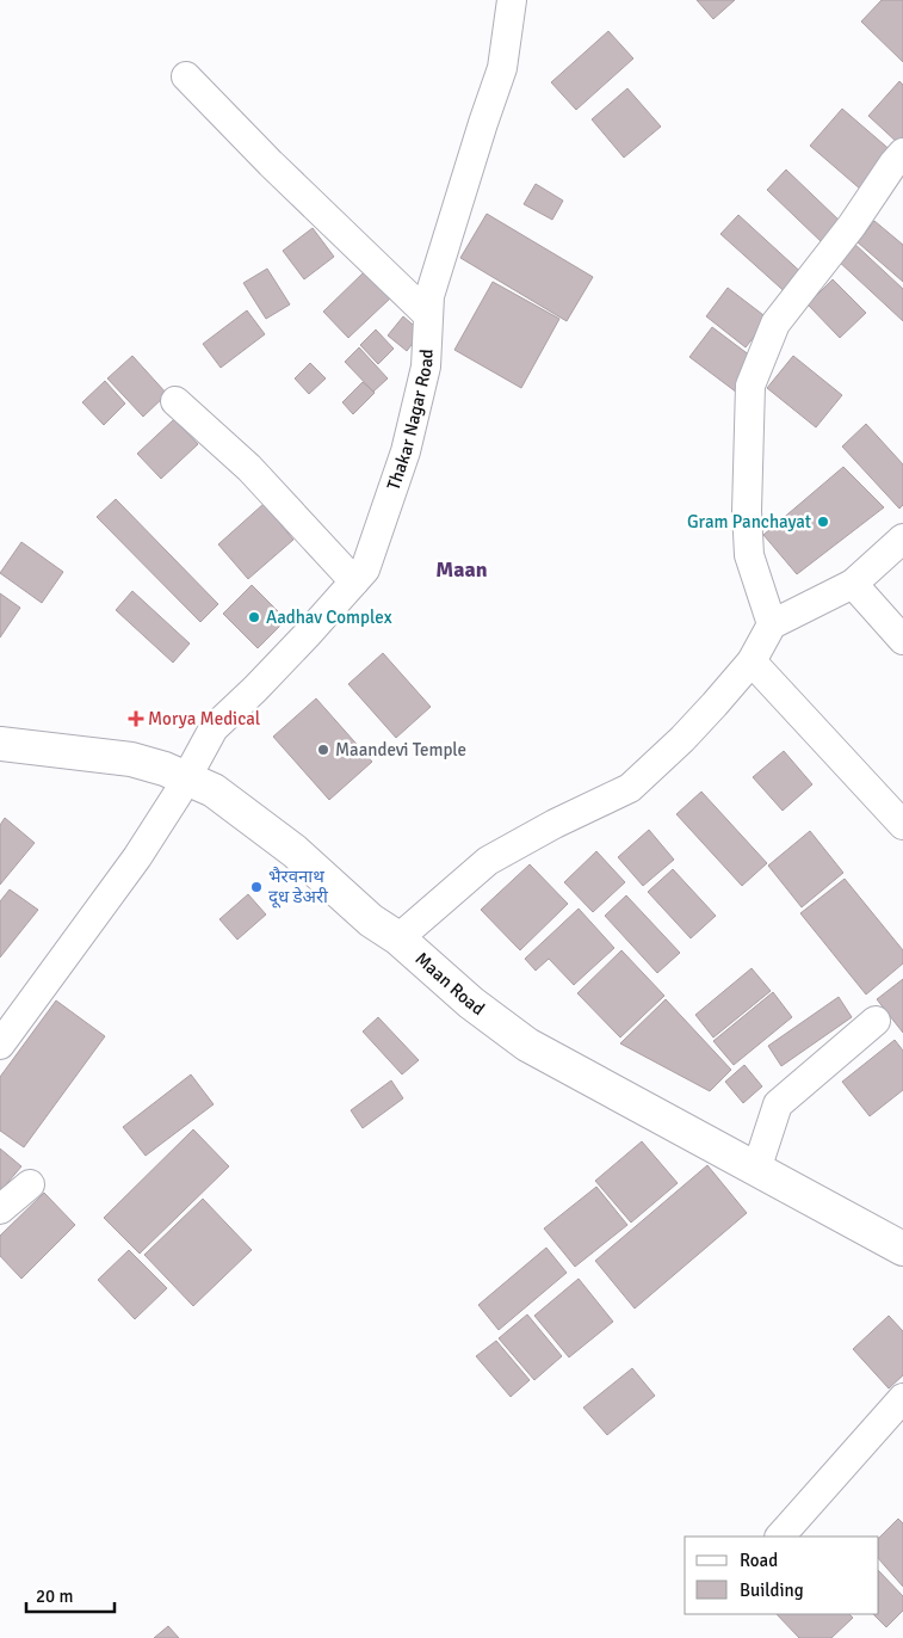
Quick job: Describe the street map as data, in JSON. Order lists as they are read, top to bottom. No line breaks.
{"streets":{"main road":["Maan Road"],"street":["Thakar Nagar Road"]},"crossings":[["Thakar Nagar Road","Maan Road"]],"districts":["Maan"],"places":{"other":["Gram Panchayat","Aadhav Complex","Maandevi Temple","भैरवनाथ दूध डेअरी"],"health":["Morya Medical"]},"legend":["Road","Building"],"scale_bar":"20 m"}
